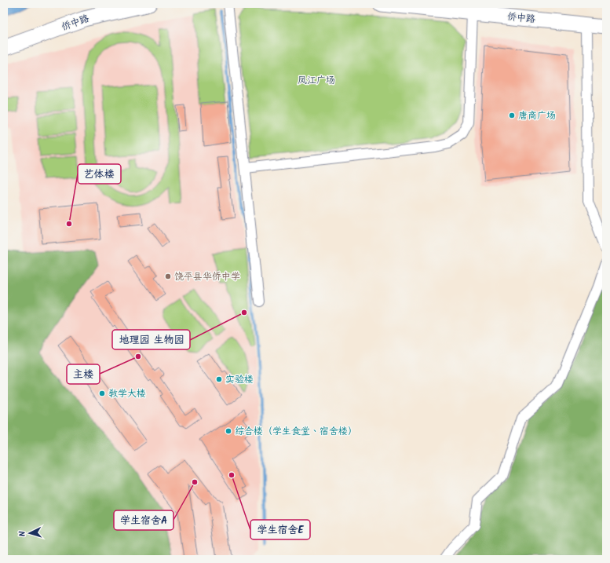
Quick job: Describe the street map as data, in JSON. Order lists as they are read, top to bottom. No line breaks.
{"streets":{"main road":["侨中路"]},"parks":["凤江广场"],"places":["唐商广场","艺体楼","饶平县华侨中学","地理园 生物园","主楼","实验楼","教学大楼","综合楼（学生食堂、宿舍楼）","学生宿舍E","学生宿舍A"],"north":"left"}
